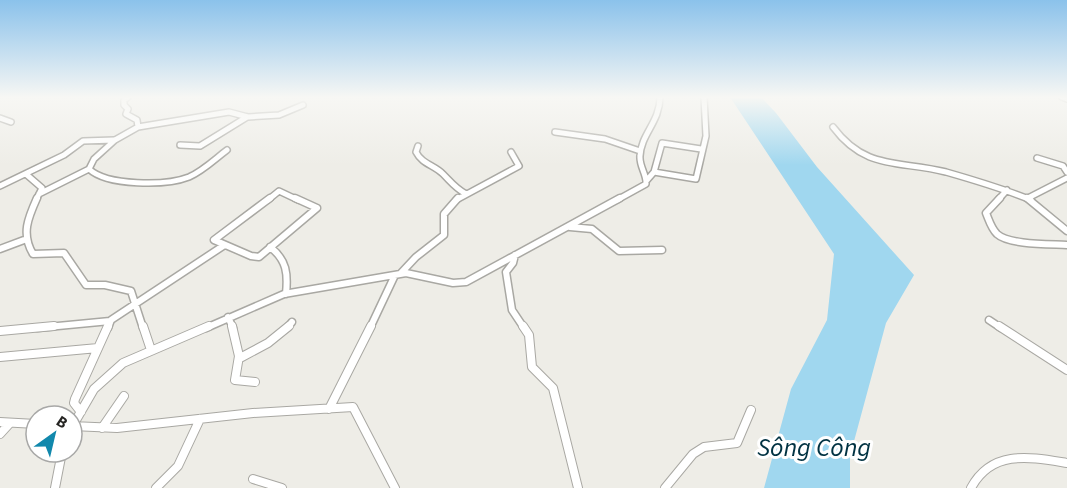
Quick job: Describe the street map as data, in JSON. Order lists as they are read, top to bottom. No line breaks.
{"water":["Sông Công"],"north":"top right"}
